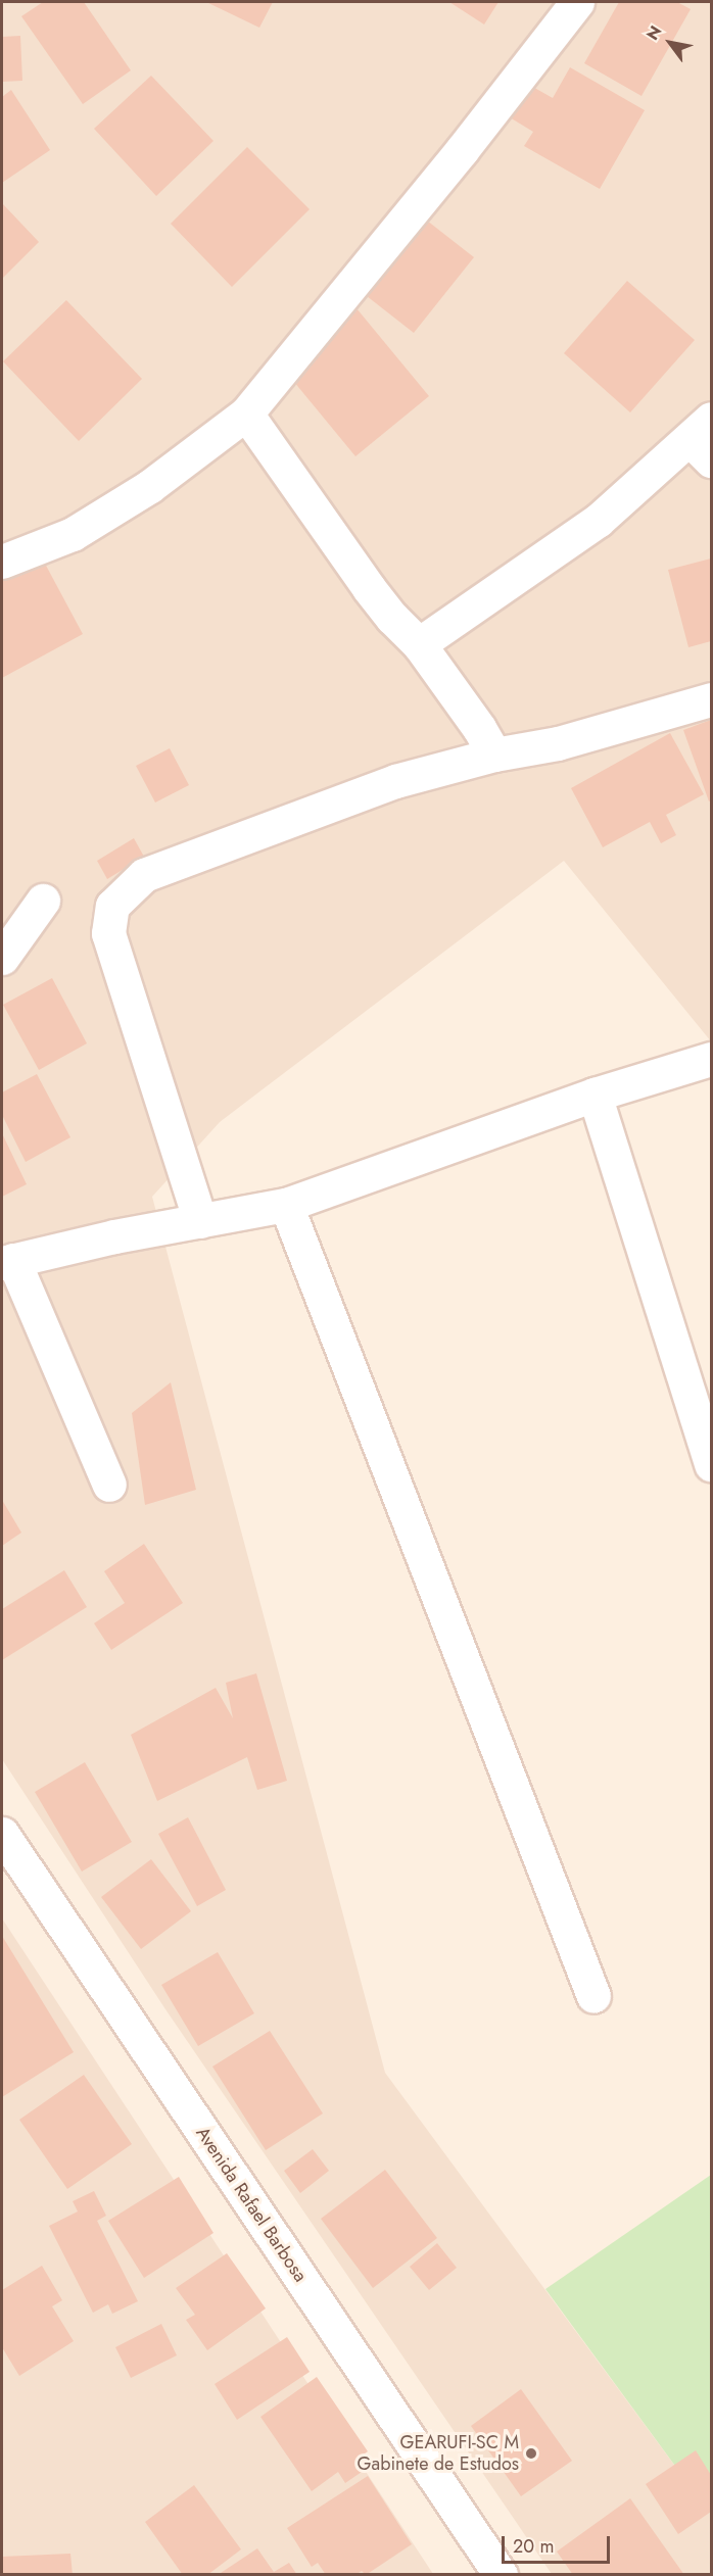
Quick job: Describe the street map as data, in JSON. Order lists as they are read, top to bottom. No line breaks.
{"streets":{"street":["Avenida Rafael Barbosa"]},"places":["GEARUFI-SC M Gabinete de Estudos"],"scale_bar":"20 m","north":"top left"}
